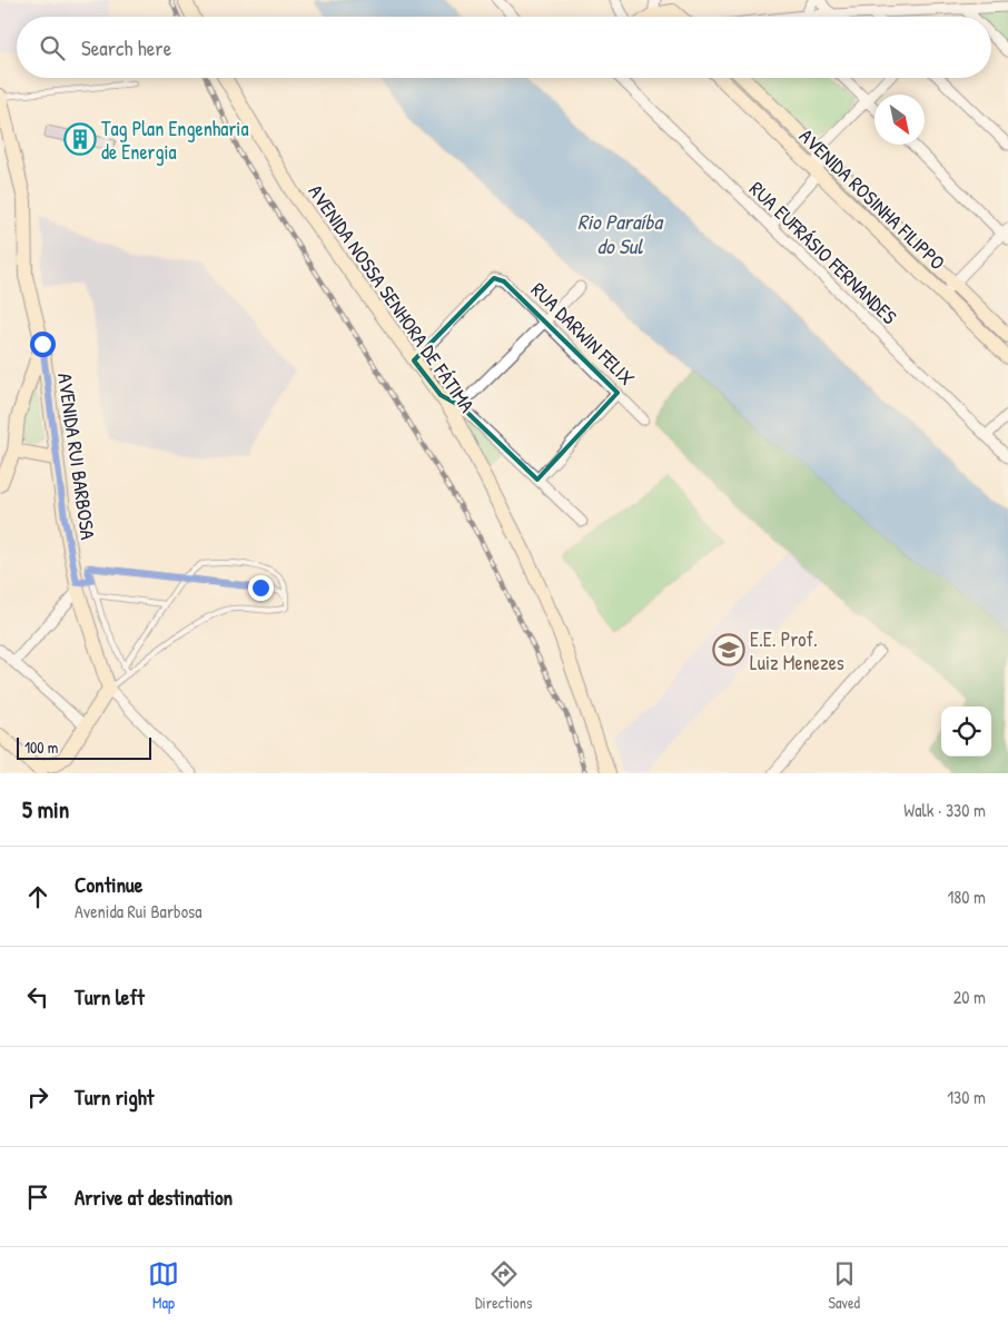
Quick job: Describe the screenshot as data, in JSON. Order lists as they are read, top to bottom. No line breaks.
{"streets":{"street":["AVENIDA ROSINHA FILIPPO","RUA EUFRÁSIO FERNANDES","AVENIDA NOSSA SENHORA DE FÁTIMA","RUA DARWIN FELIX","AVENIDA RUI BARBOSA"]},"crossings":[["AVENIDA NOSSA SENHORA DE FÁTIMA","RUA DARWIN FELIX"]],"water":["Rio Paraíba do Sul"],"places":{"building":["Tag Plan Engenharia de Energia"],"school or university":["E.E. Prof. Luiz Menezes"]},"scale_bar":"100 m","north":"bottom right","page":{"search":"Search here","scale":"100 m","heading":["5 min","Walk · 330 m"],"list":[["Continue","Avenida Rui Barbosa","180 m"],["Turn left","20 m"],["Turn right","130 m"],"Arrive at destination"],"nav":["Map","Directions","Saved"]}}
